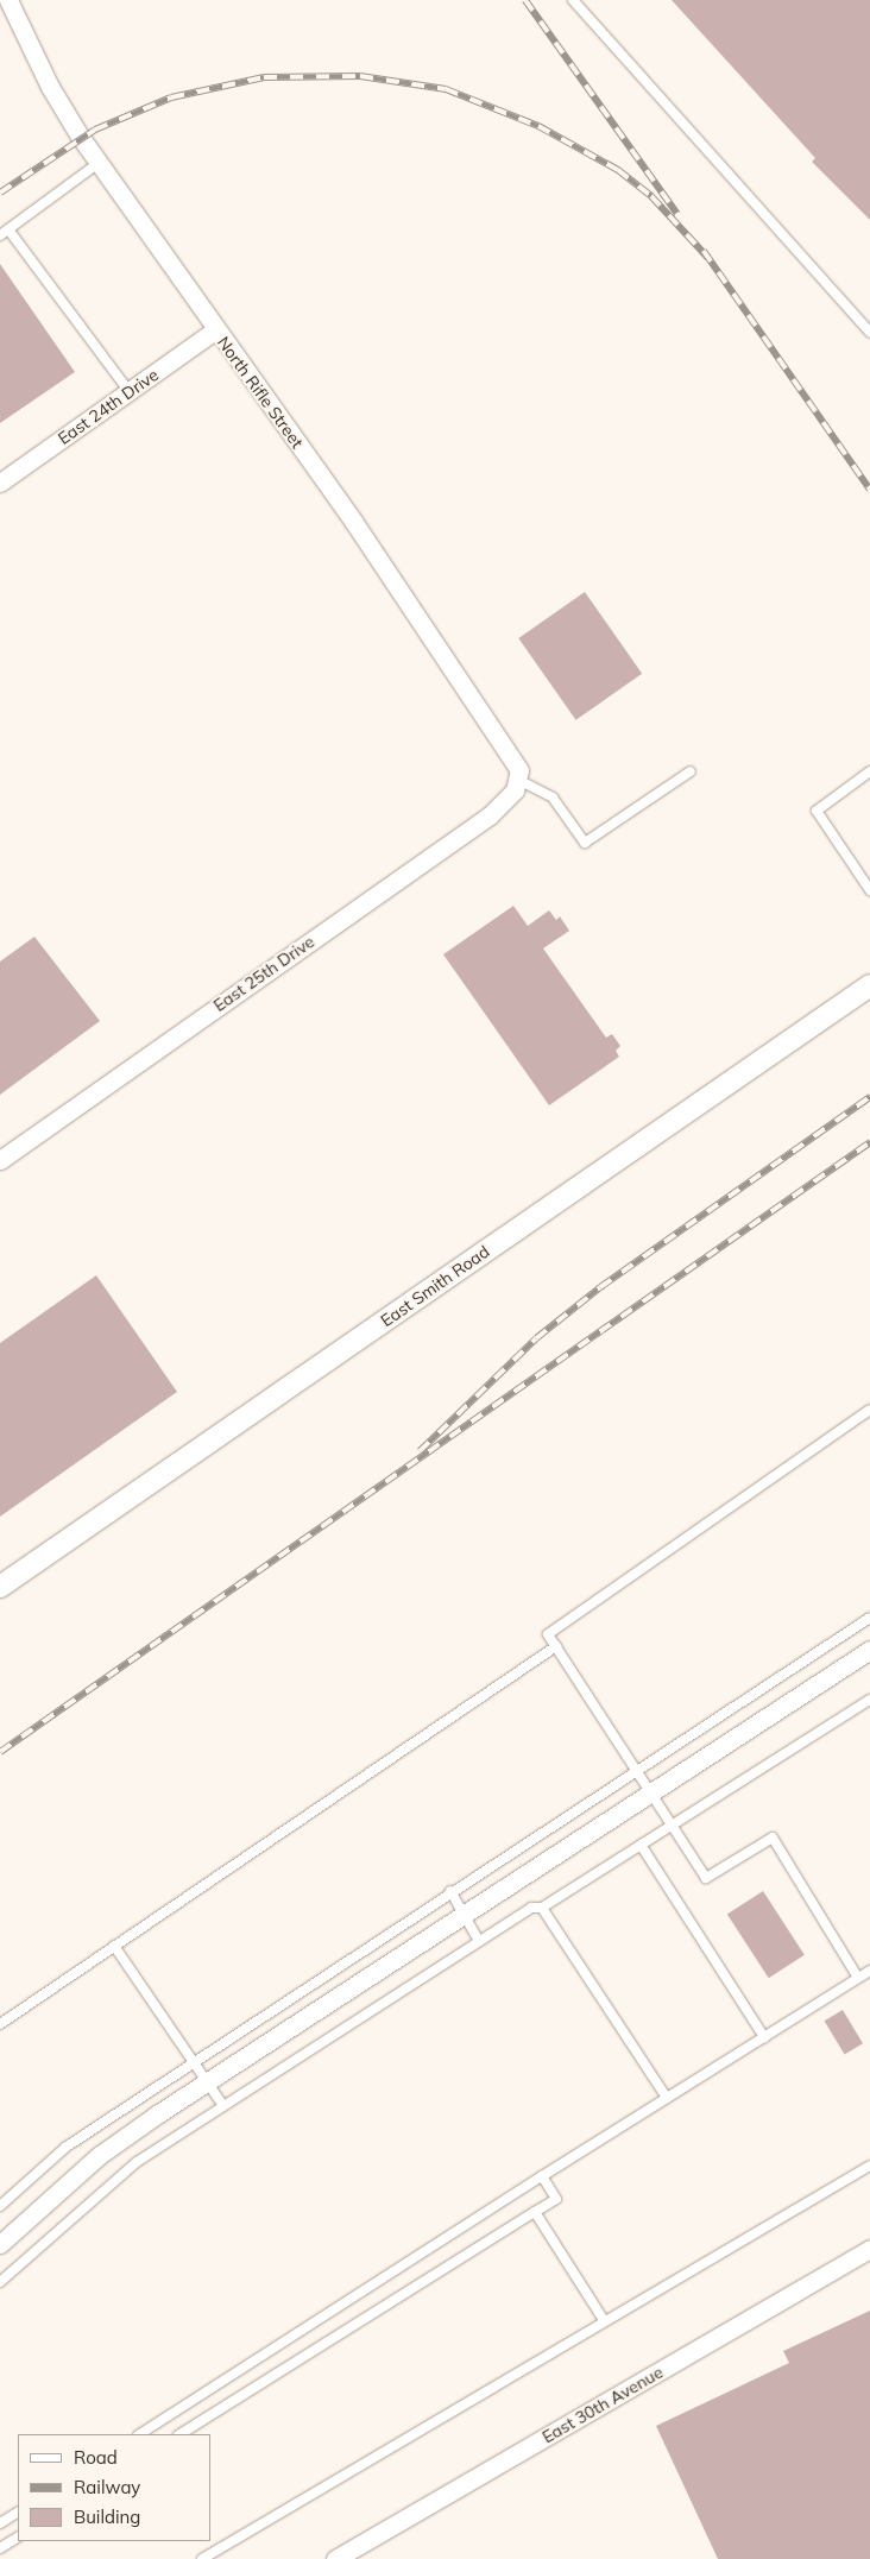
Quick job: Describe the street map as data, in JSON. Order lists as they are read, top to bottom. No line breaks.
{"streets":{"street":["North Rifle Street","East 24th Drive","East 25th Drive","East Smith Road","East 30th Avenue"]},"crossings":[["North Rifle Street","East 24th Drive"],["North Rifle Street","East 25th Drive"]],"legend":["Road","Railway","Building"]}
